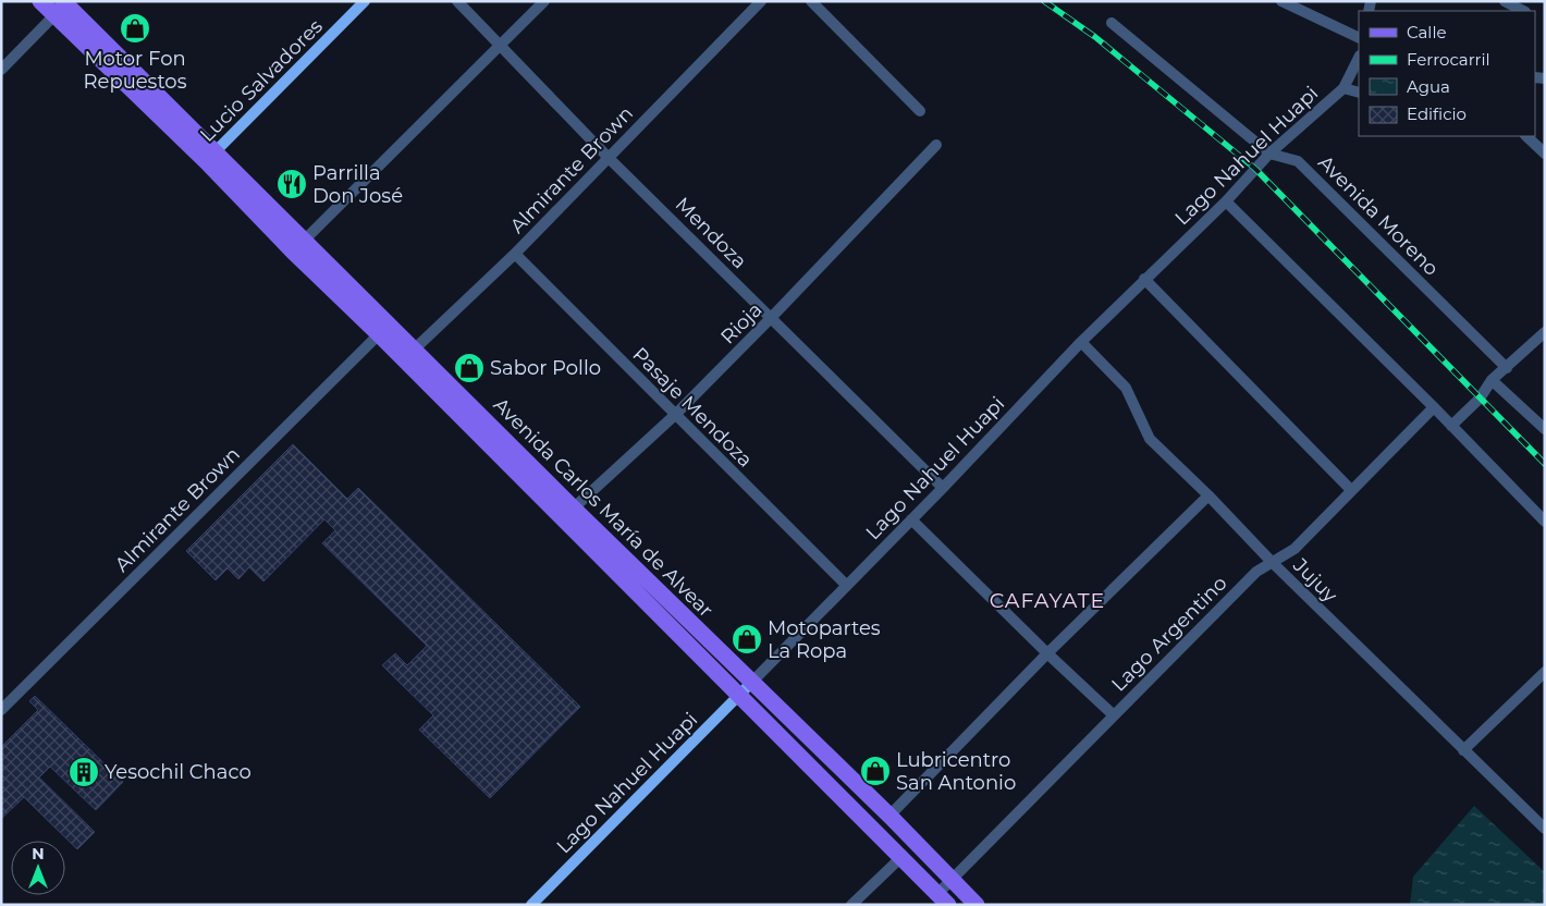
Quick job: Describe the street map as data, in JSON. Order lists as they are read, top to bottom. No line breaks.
{"streets":{"main road":["Lucio Salvadores","Lago Nahuel Huapi","Avenida Carlos María de Alvear"],"street":["Almirante Brown","Avenida Moreno","Mendoza","Rioja","Pasaje Mendoza","Jujuy","Lago Argentino"]},"crossings":[["Lucio Salvadores","Avenida Carlos María de Alvear"],["Lago Nahuel Huapi","Avenida Moreno"],["Lago Nahuel Huapi","Mendoza"],["Lago Nahuel Huapi","Pasaje Mendoza"],["Lago Nahuel Huapi","Avenida Carlos María de Alvear"],["Lago Nahuel Huapi","Jujuy"],["Almirante Brown","Mendoza"],["Almirante Brown","Pasaje Mendoza"],["Almirante Brown","Avenida Carlos María de Alvear"],["Mendoza","Rioja"],["Rioja","Pasaje Mendoza"],["Rioja","Avenida Carlos María de Alvear"],["Avenida Carlos María de Alvear","Lago Argentino"],["Jujuy","Lago Argentino"]],"districts":["CAFAYATE"],"places":{"shop":["Motor Fon Repuestos","Sabor Pollo","Motopartes La Ropa","Lubricentro San Antonio"],"restaurant":["Parrilla Don José"],"building":["Yesochil Chaco"]},"legend":["Calle","Ferrocarril","Agua","Edificio"],"north":"top"}
